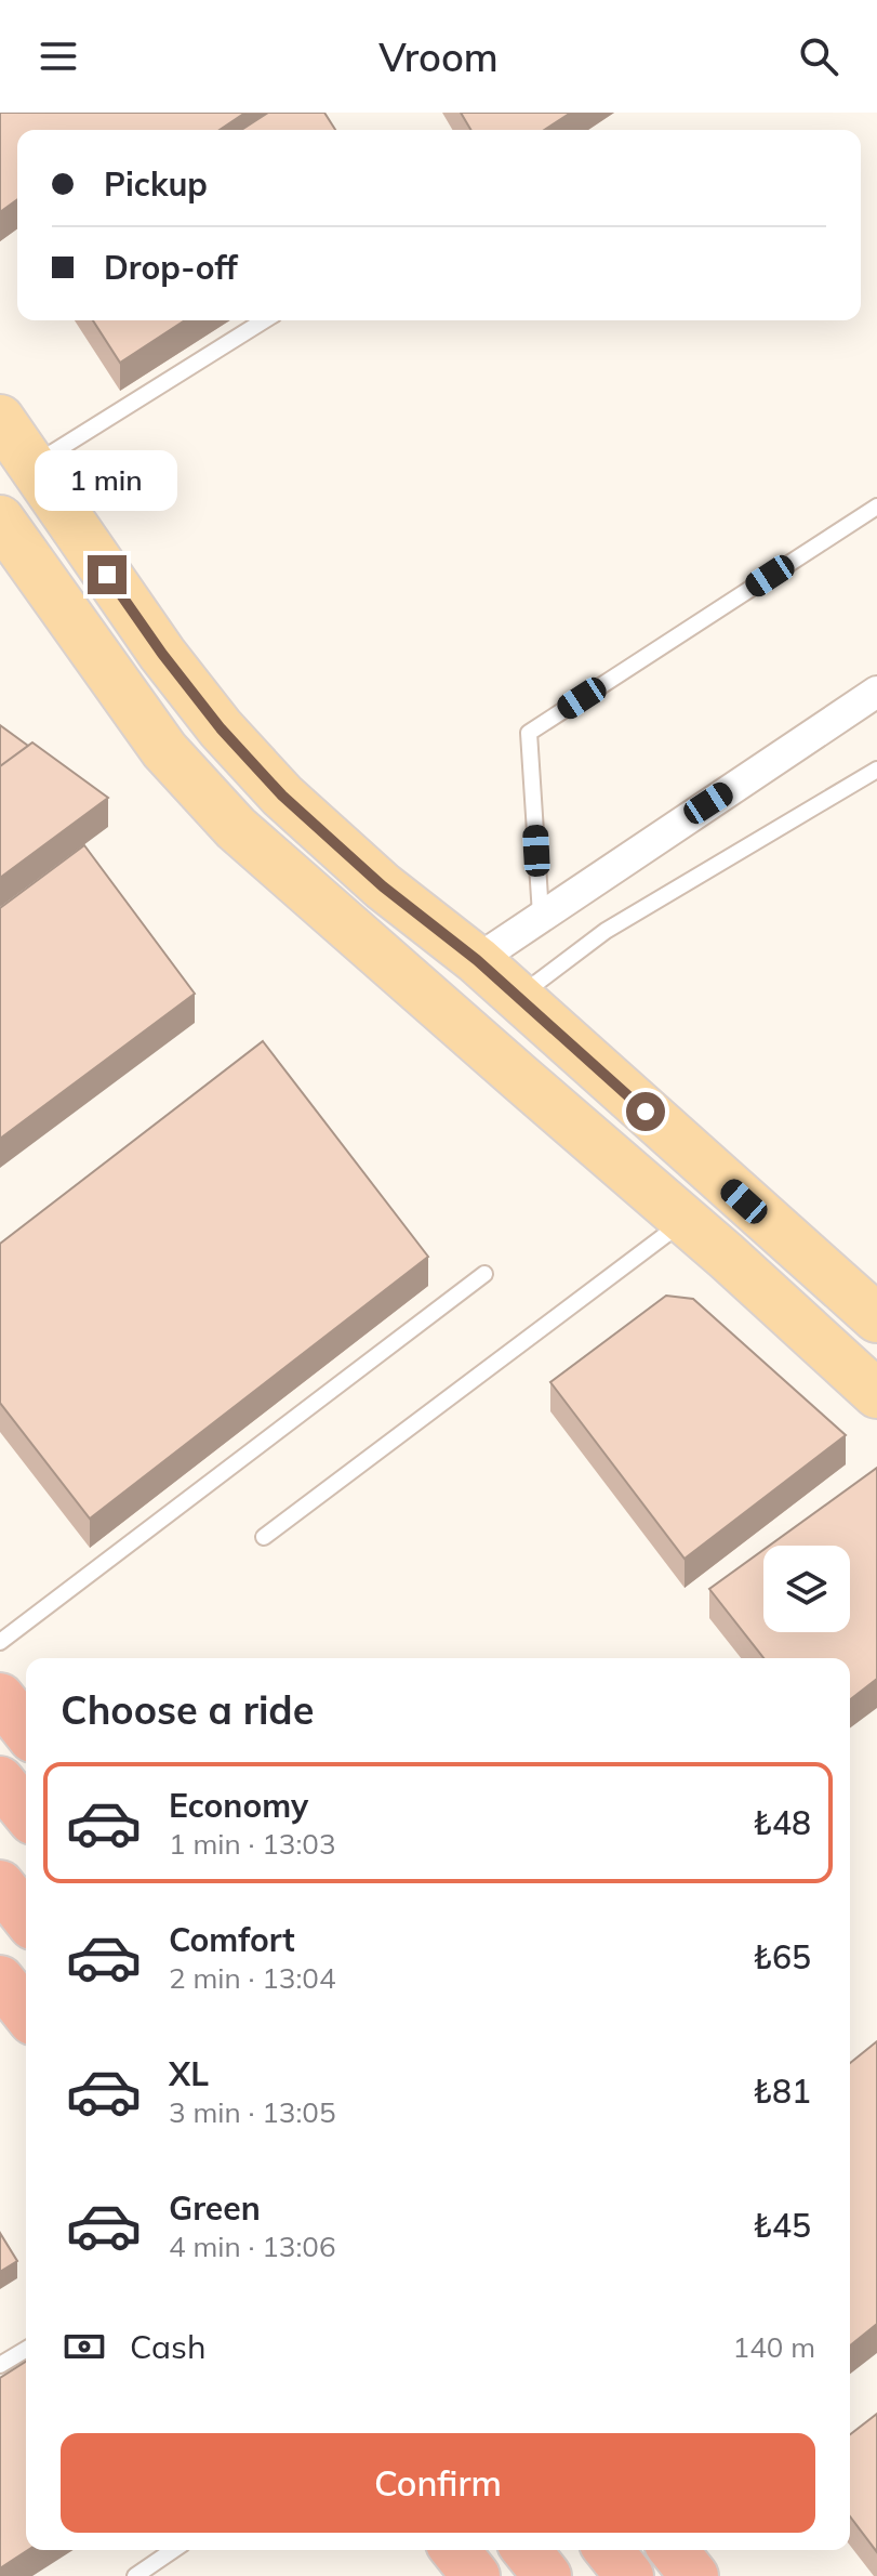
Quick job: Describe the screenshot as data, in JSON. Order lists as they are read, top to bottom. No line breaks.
{"page":{"header":"Vroom","banner":["Pickup","Drop-off"],"bubble":"1 min","heading":"Choose a ride","list":[{"name":"Economy","note":"1 min · 13:03","value":"₺48"},{"name":"Comfort","note":"2 min · 13:04","value":"₺65"},{"name":"XL","note":"3 min · 13:05","value":"₺81"},{"name":"Green","note":"4 min · 13:06","value":"₺45"}],"pay":["Cash","140 m"],"buttons":"Confirm"}}
